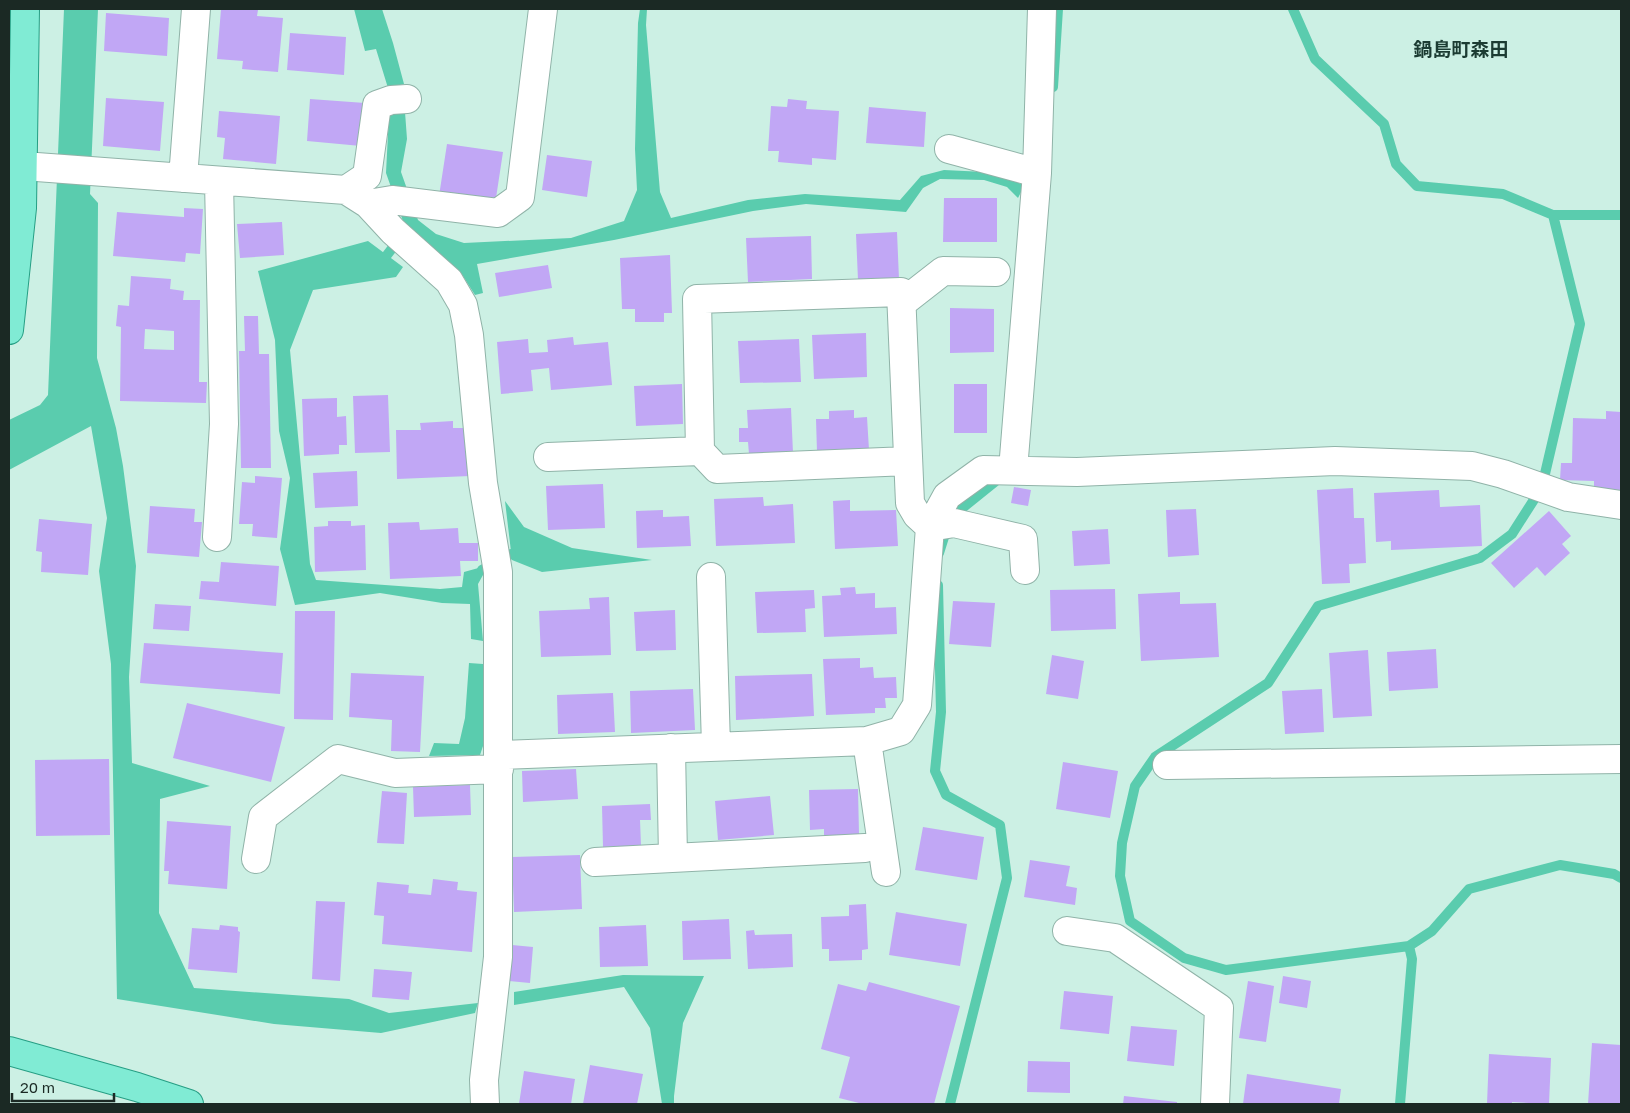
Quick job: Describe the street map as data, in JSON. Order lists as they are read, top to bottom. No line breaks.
{"districts":["鍋島町森田"],"scale_bar":"20 m"}
